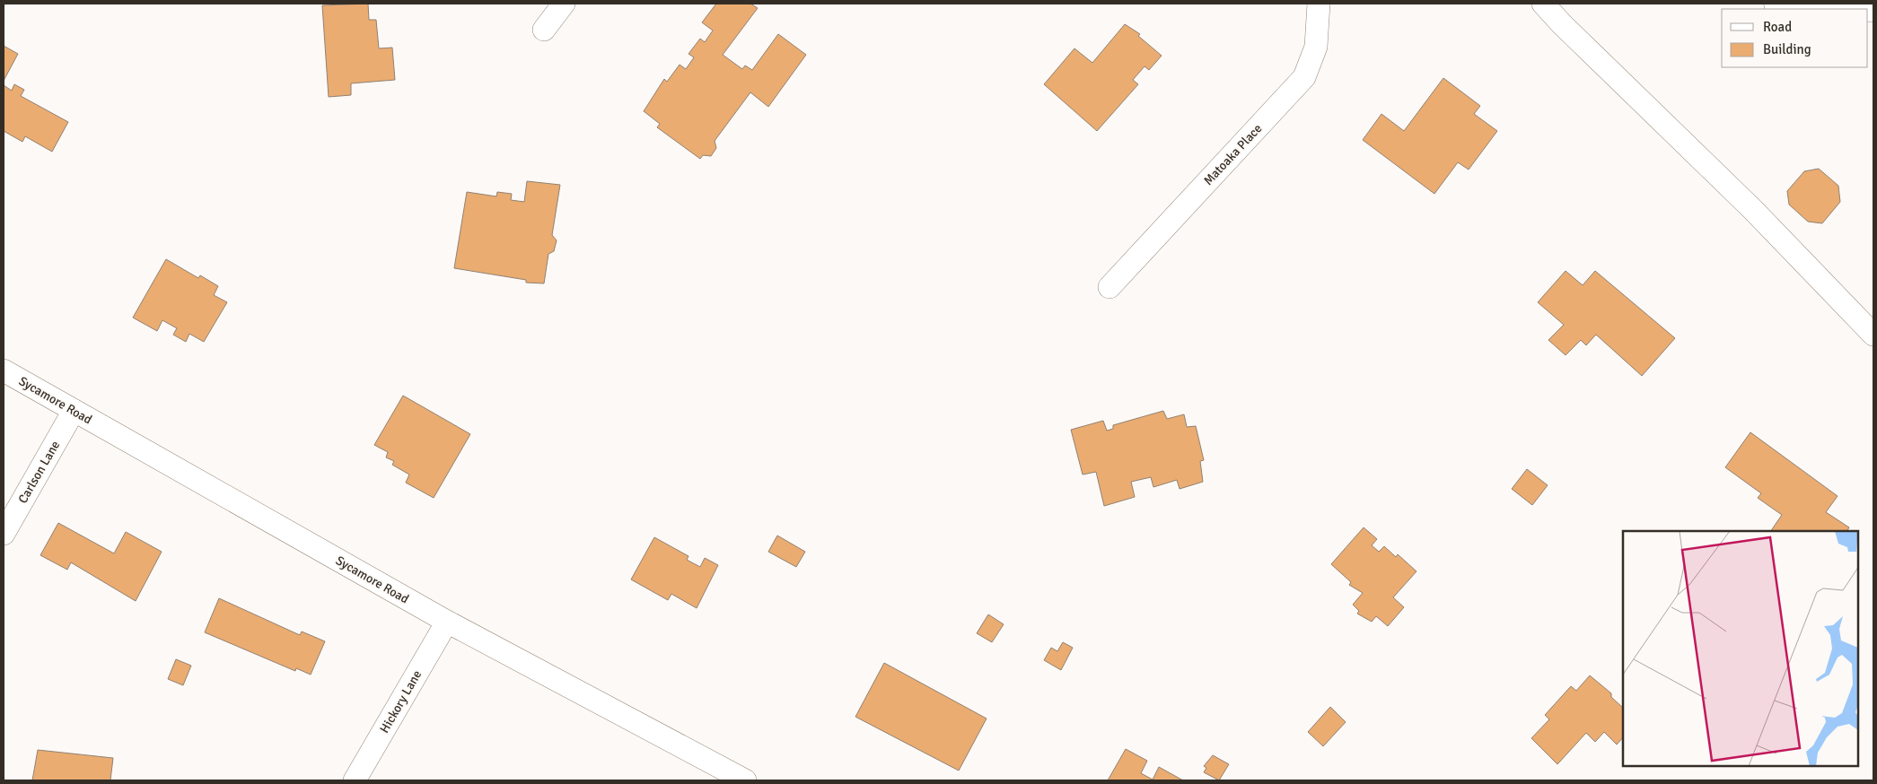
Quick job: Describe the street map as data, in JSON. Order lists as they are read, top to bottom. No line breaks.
{"streets":{"street":["Matoaka Place","Sycamore Road","Carlson Lane","Hickory Lane"]},"crossings":[["Sycamore Road","Carlson Lane"],["Sycamore Road","Hickory Lane"]],"legend":["Road","Building"]}
